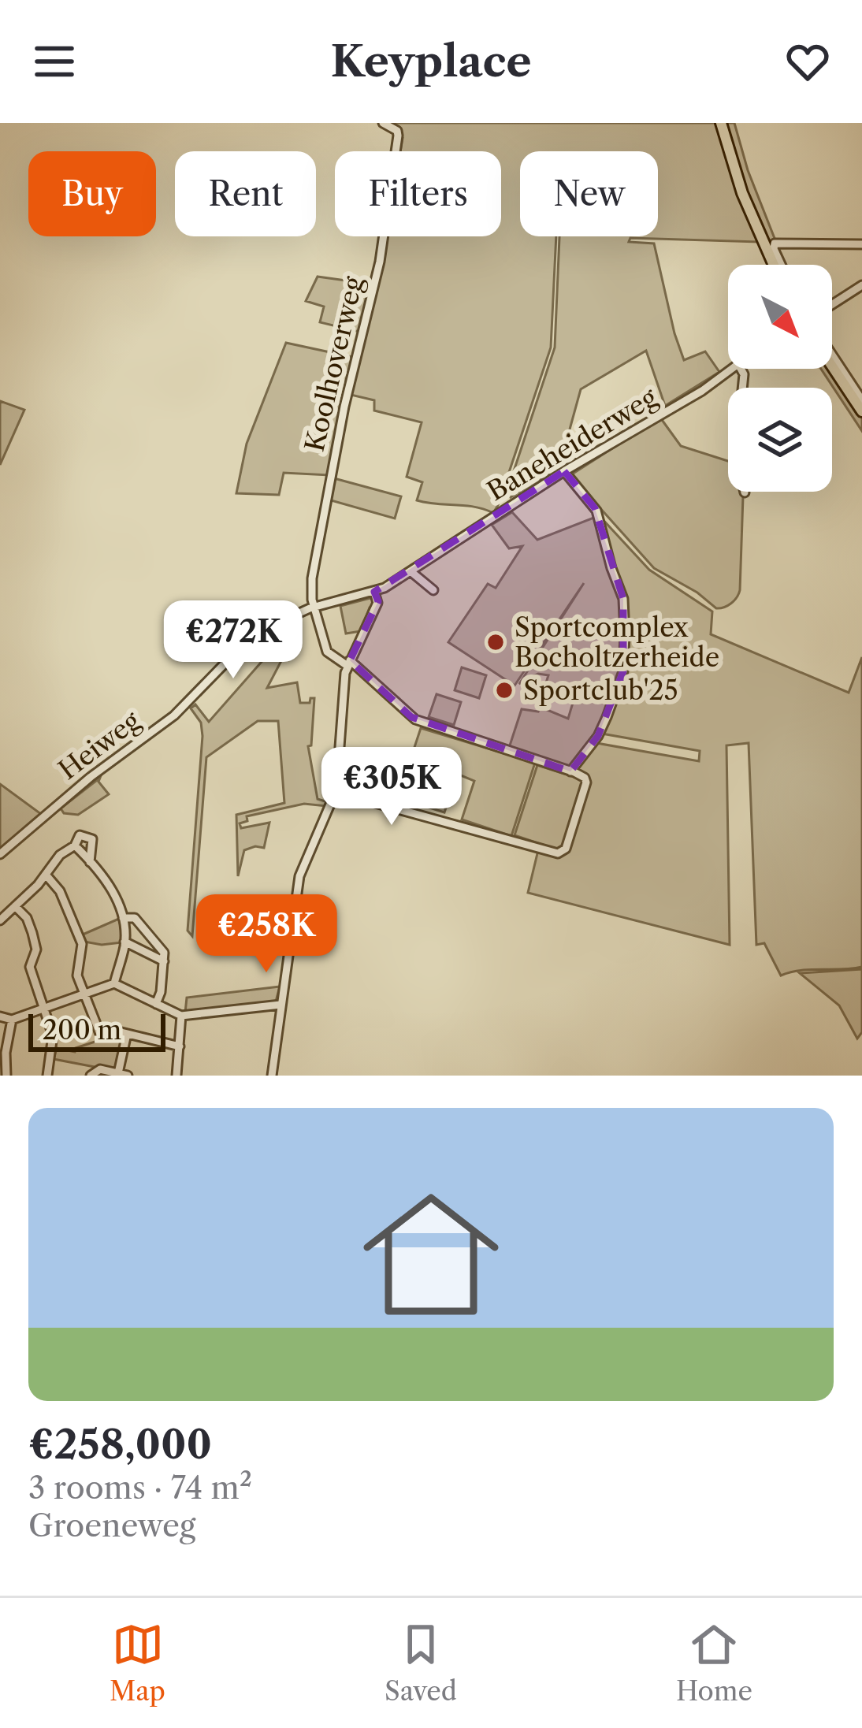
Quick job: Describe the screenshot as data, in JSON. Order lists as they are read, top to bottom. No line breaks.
{"streets":{"street":["Koolhoverweg","Baneheiderweg","Heiweg"]},"crossings":[["Koolhoverweg","Baneheiderweg"],["Koolhoverweg","Heiweg"],["Baneheiderweg","Heiweg"]],"places":["Sportcomplex Bocholtzerheide","Sportclub'25"],"scale_bar":"200 m","north":"bottom right","page":{"header":"Keyplace","chip":["Buy","Rent","Filters","New"],"price":["€272K","€305K","€258K"],"scale":"200 m","list":[{"name":"€258,000","note":"3 rooms · 74 m² · Groeneweg"}],"tabs":["Map","Saved","Home"]}}
